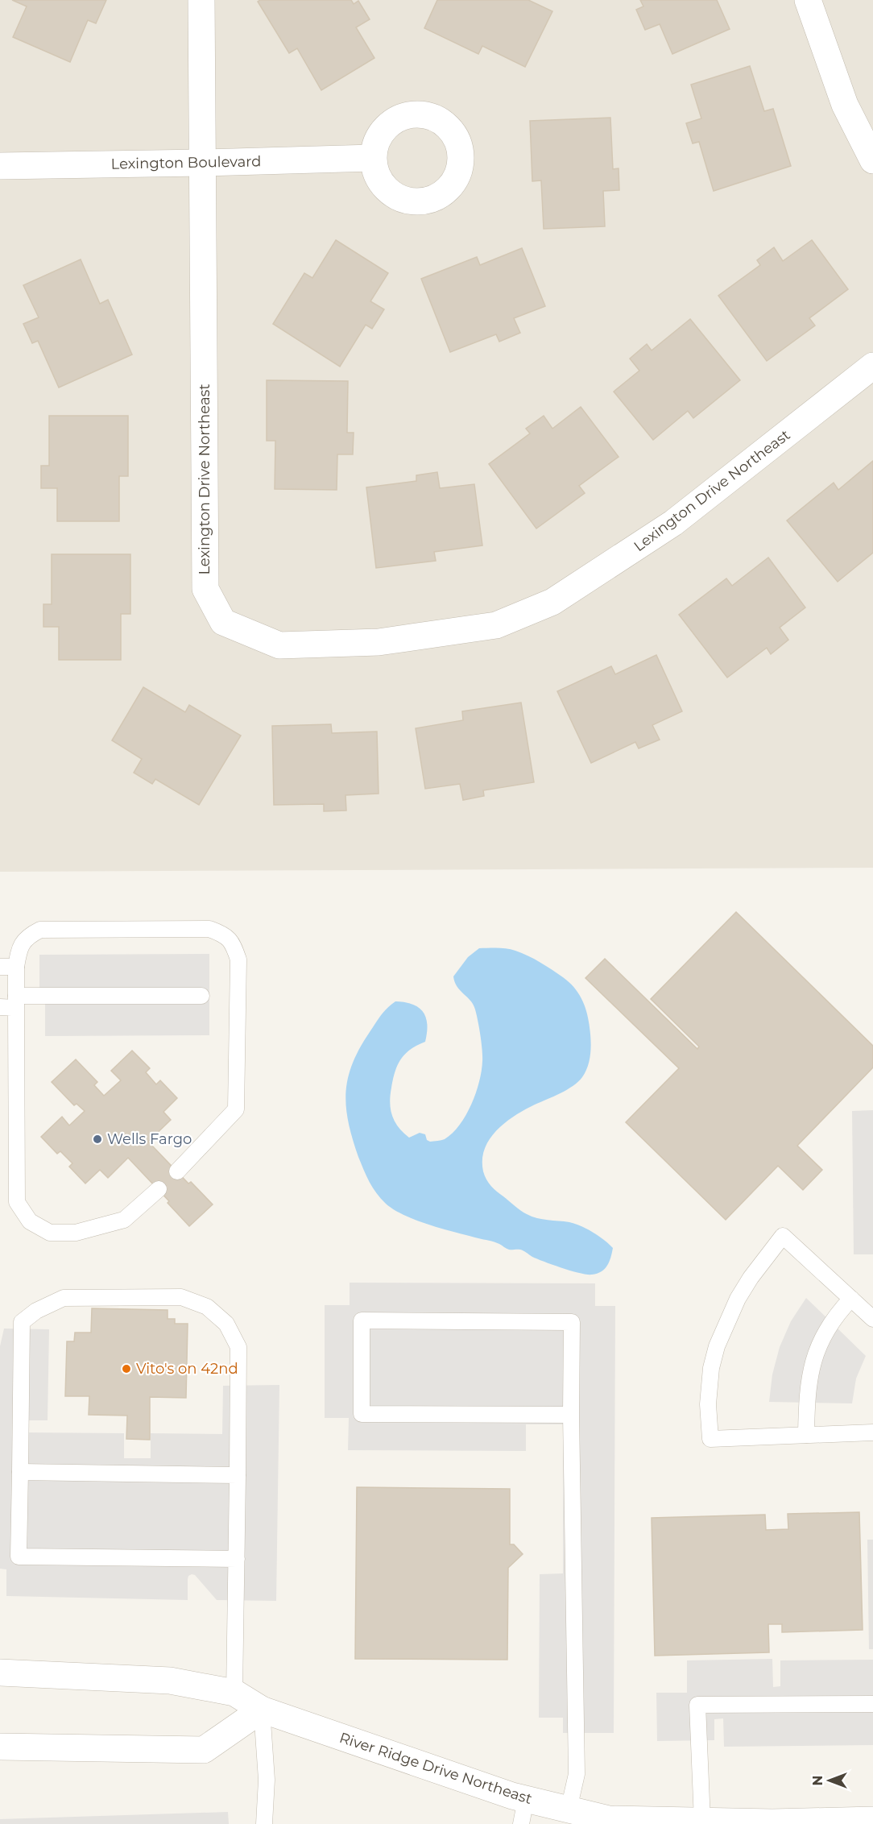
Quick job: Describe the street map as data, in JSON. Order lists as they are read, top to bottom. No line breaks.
{"streets":{"street":["Lexington Boulevard","Lexington Drive Northeast","River Ridge Drive Northeast"]},"crossings":[["Lexington Boulevard","Lexington Drive Northeast"]],"places":["Wells Fargo","Vito's on 42nd"],"north":"left"}
